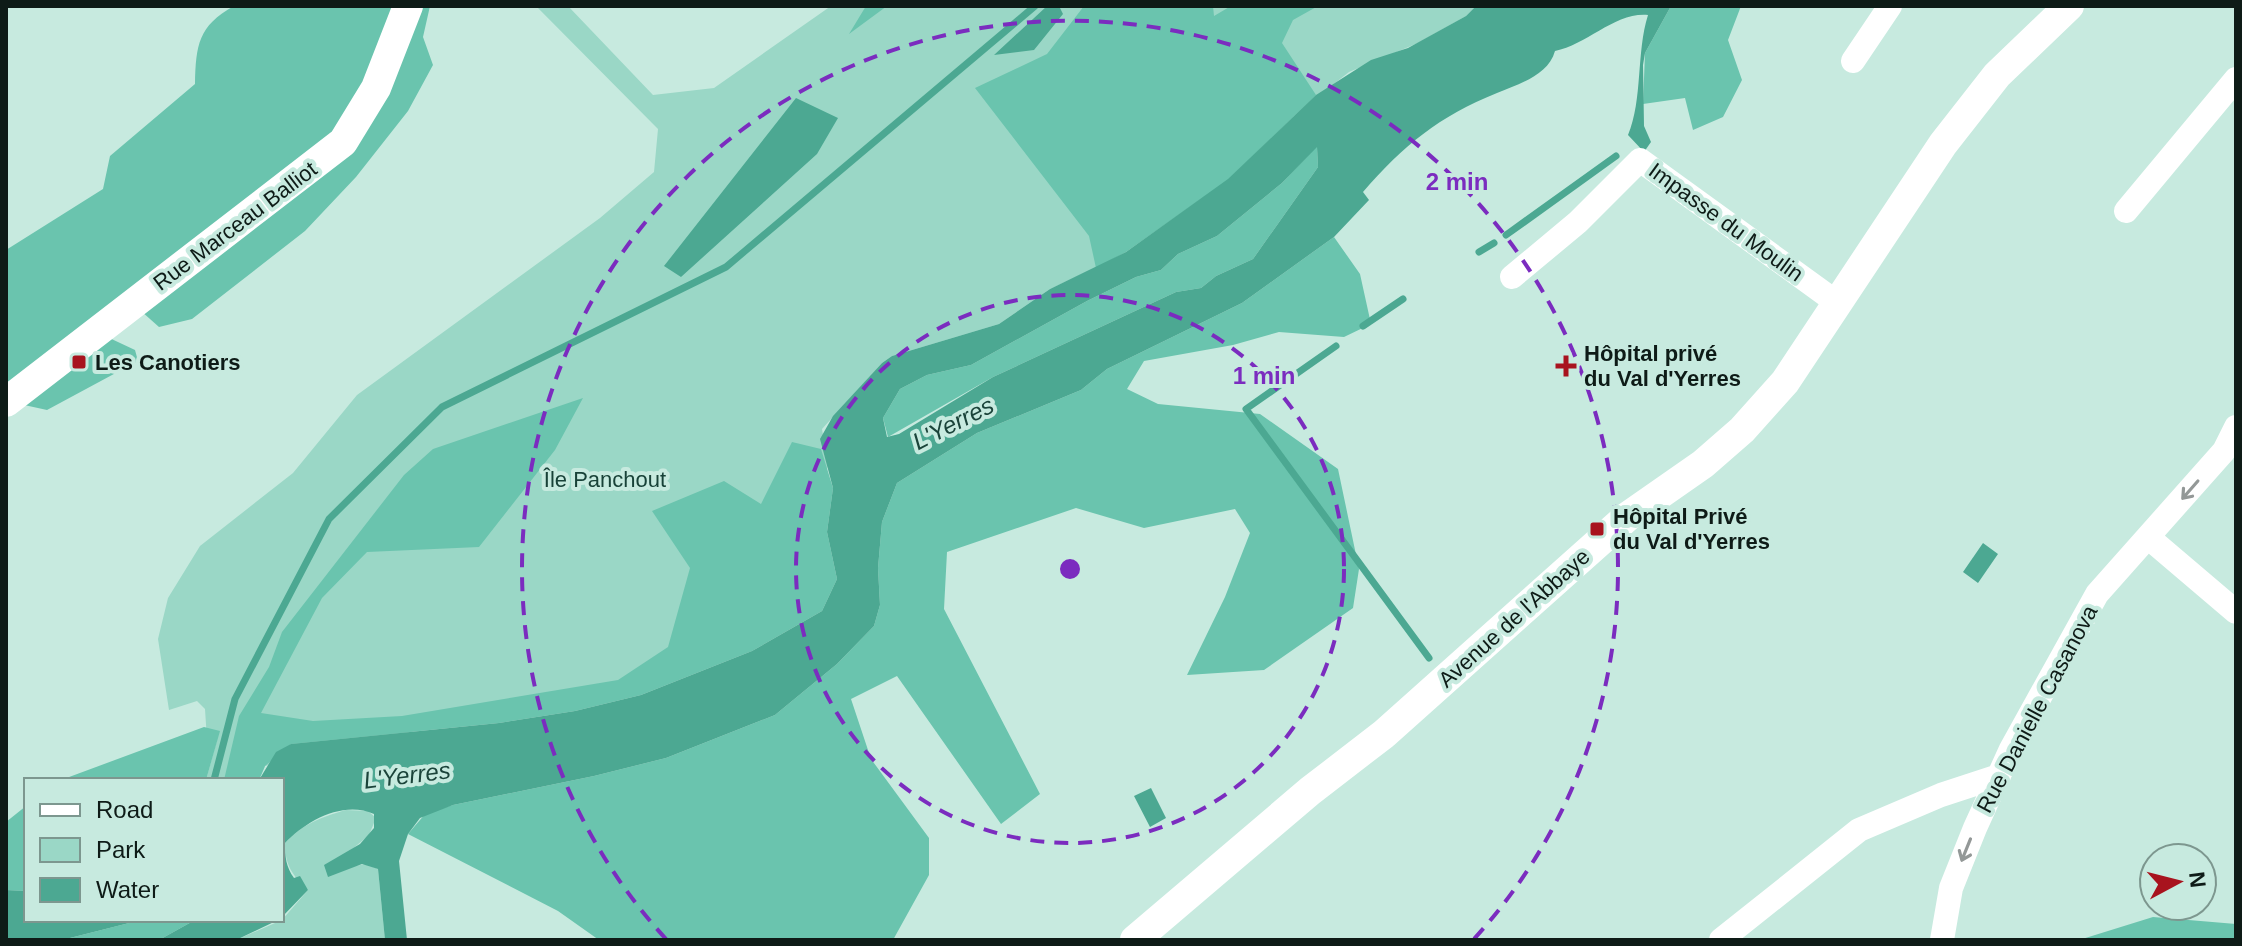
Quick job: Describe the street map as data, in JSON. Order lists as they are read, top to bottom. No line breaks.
{"streets":{"street":["Impasse du Moulin","Rue Marceau Balliot","Avenue de l'Abbaye","Rue Danielle Casanova"]},"crossings":[["Impasse du Moulin","Avenue de l'Abbaye"]],"one_way":["Rue Danielle Casanova"],"water":["L'Yerres"],"parks":["Île Panchout"],"places":{"transit":["Les Canotiers","Hôpital Privé du Val d'Yerres"],"health":["Hôpital privé du Val d'Yerres"]},"legend":["Road","Park","Water"],"north":"right","rings":["2 min","1 min"]}
